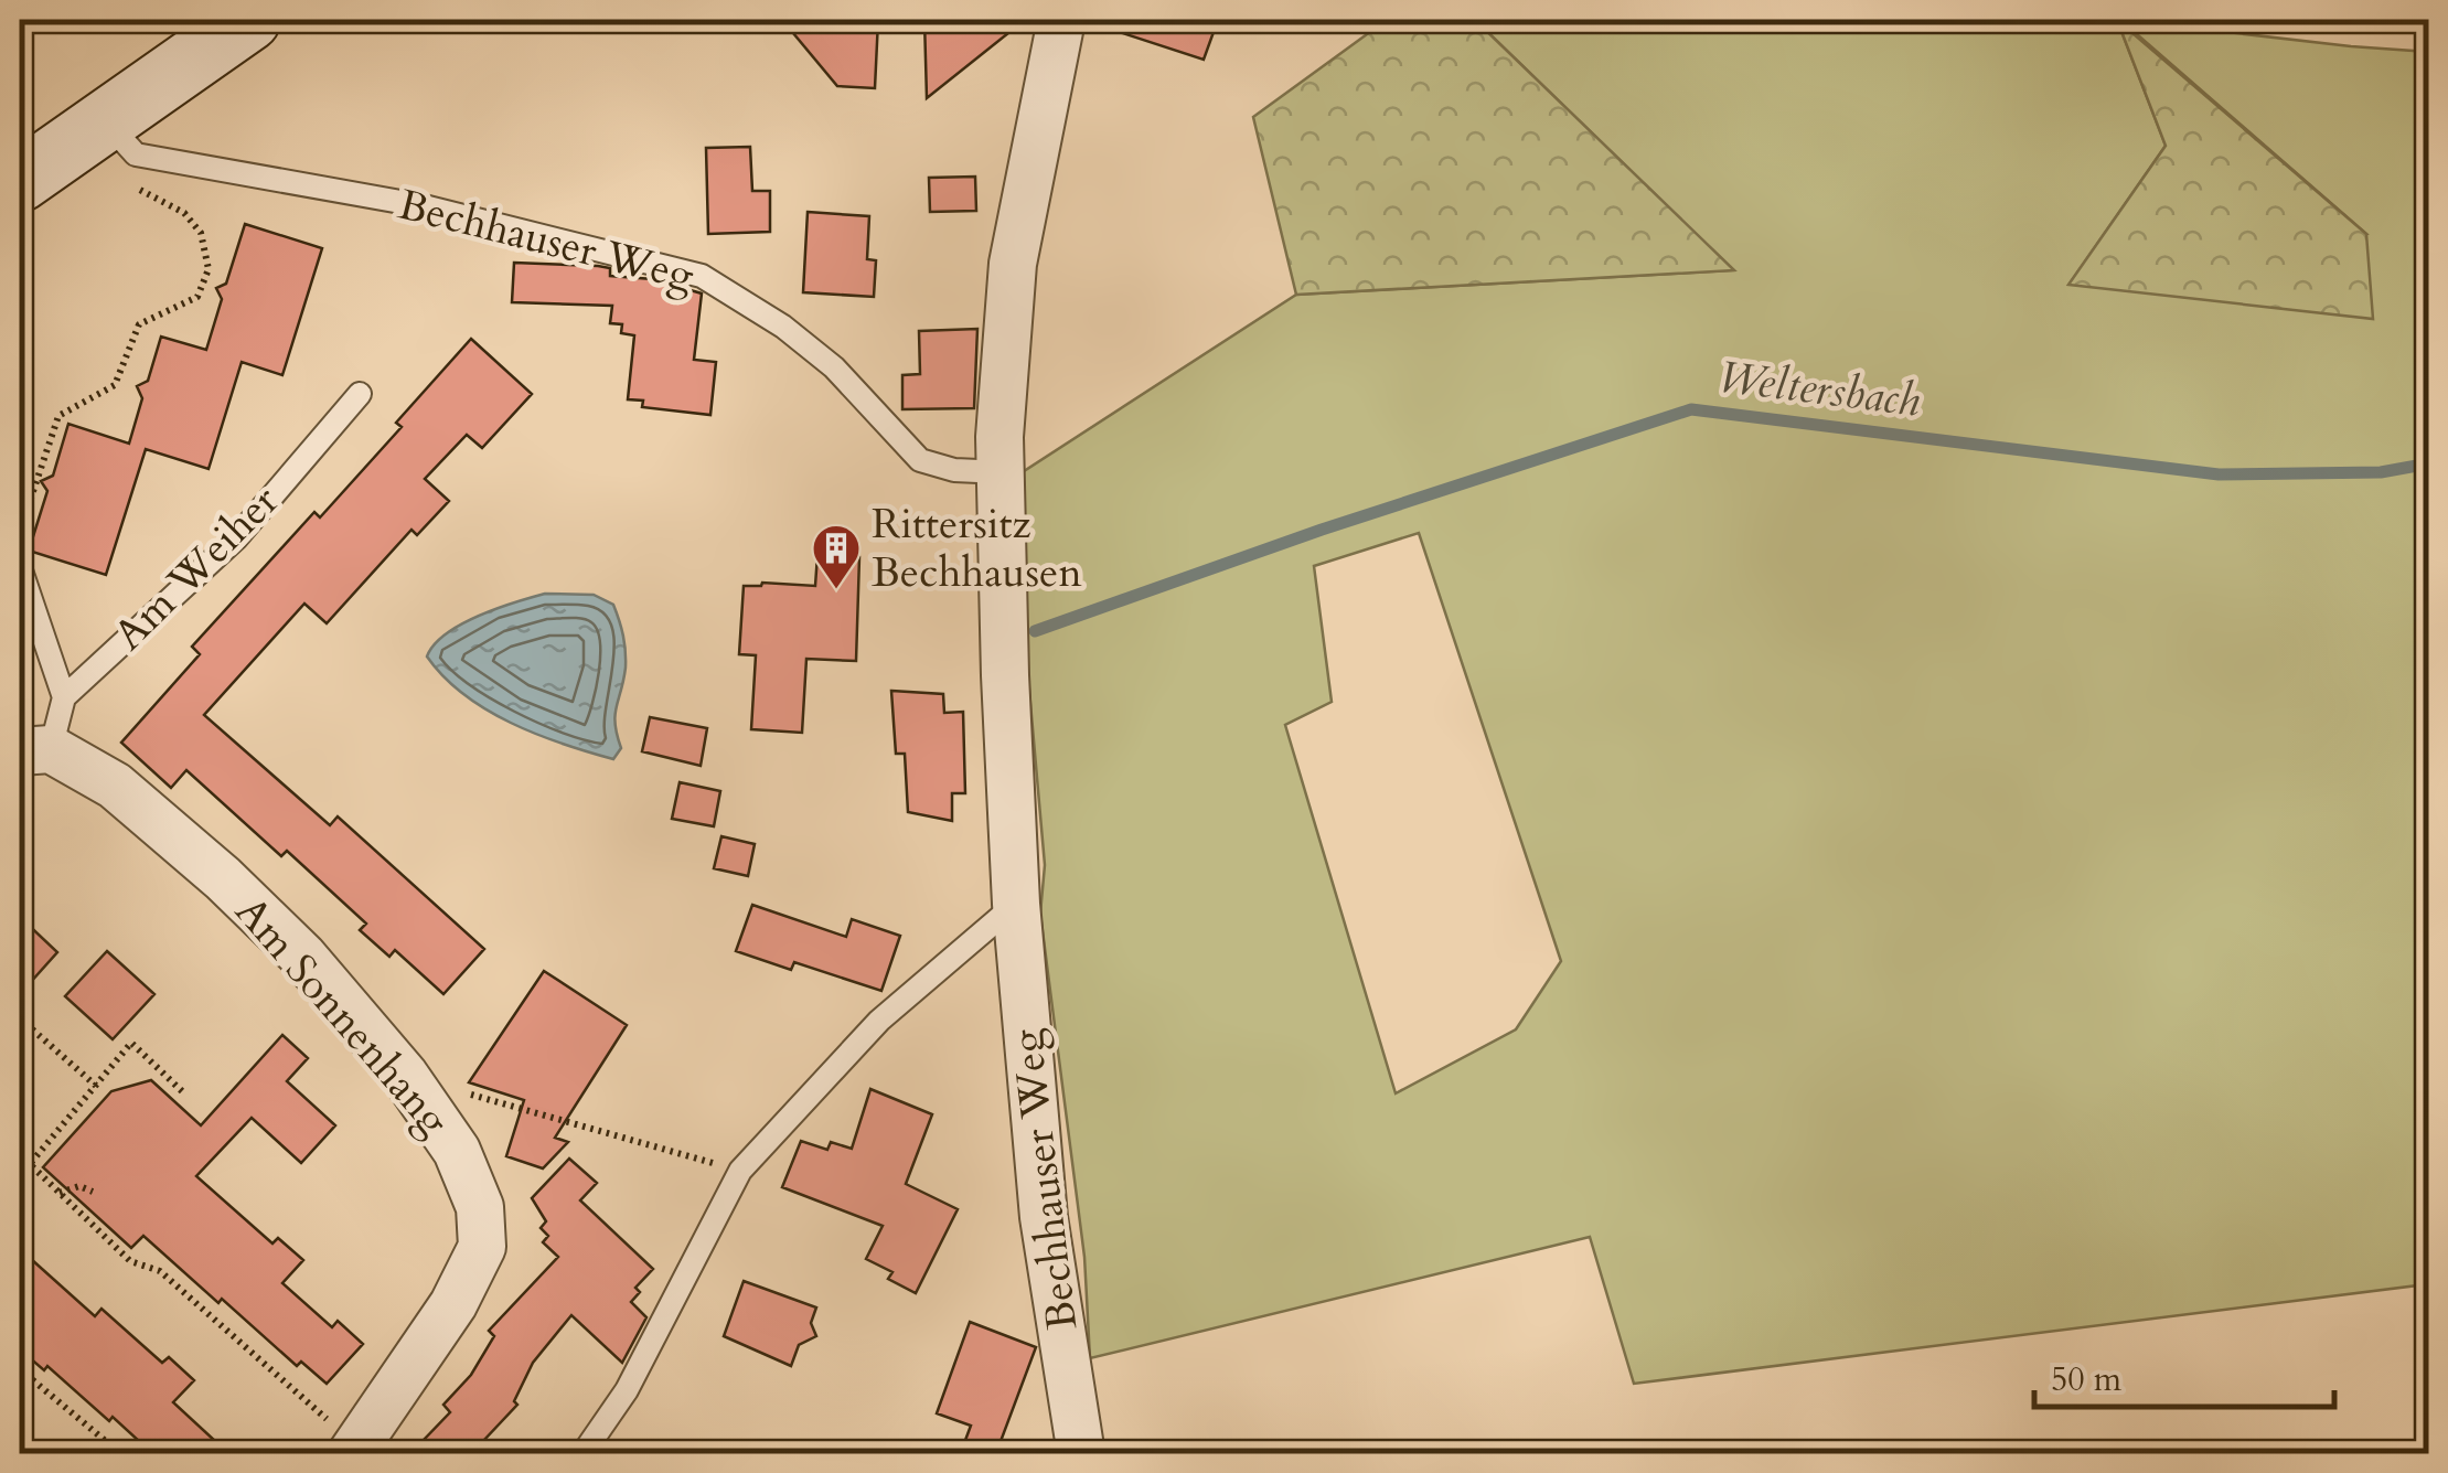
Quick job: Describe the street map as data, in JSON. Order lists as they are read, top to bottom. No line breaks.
{"streets":{"street":["Bechhauser Weg","Am Sonnenhang"],"lane":["Am Weiher"]},"water":["Weltersbach"],"places":{"building":["Rittersitz Bechhausen"]},"scale_bar":"50 m"}
